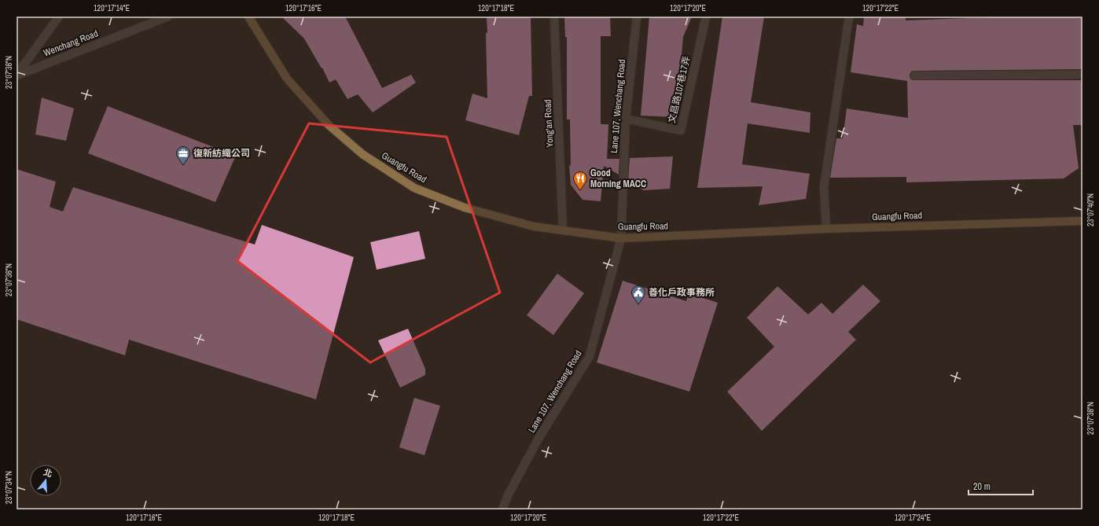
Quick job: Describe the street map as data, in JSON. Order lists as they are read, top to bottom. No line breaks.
{"streets":{"main road":["Guangfu Road"],"street":["Wenchang Road","文昌路107巷17弄","Lane 107, Wenchang Road","Yong'an Road"]},"crossings":[["文昌路107巷17弄","Lane 107, Wenchang Road"],["Lane 107, Wenchang Road","Guangfu Road"],["Yong'an Road","Guangfu Road"]],"places":{"office":["復新紡織公司"],"restaurant":["Good Morning MACC"],"public building":["善化戶政事務所"]},"scale_bar":"20 m","north":"top","coordinates":["120°17'14\"E","120°17'16\"E","120°17'18\"E","120°17'20\"E","120°17'22\"E","23°07'38\"N","23°07'40\"N","23°07'36\"N","23°07'34\"N","120°17'24\"E"]}
